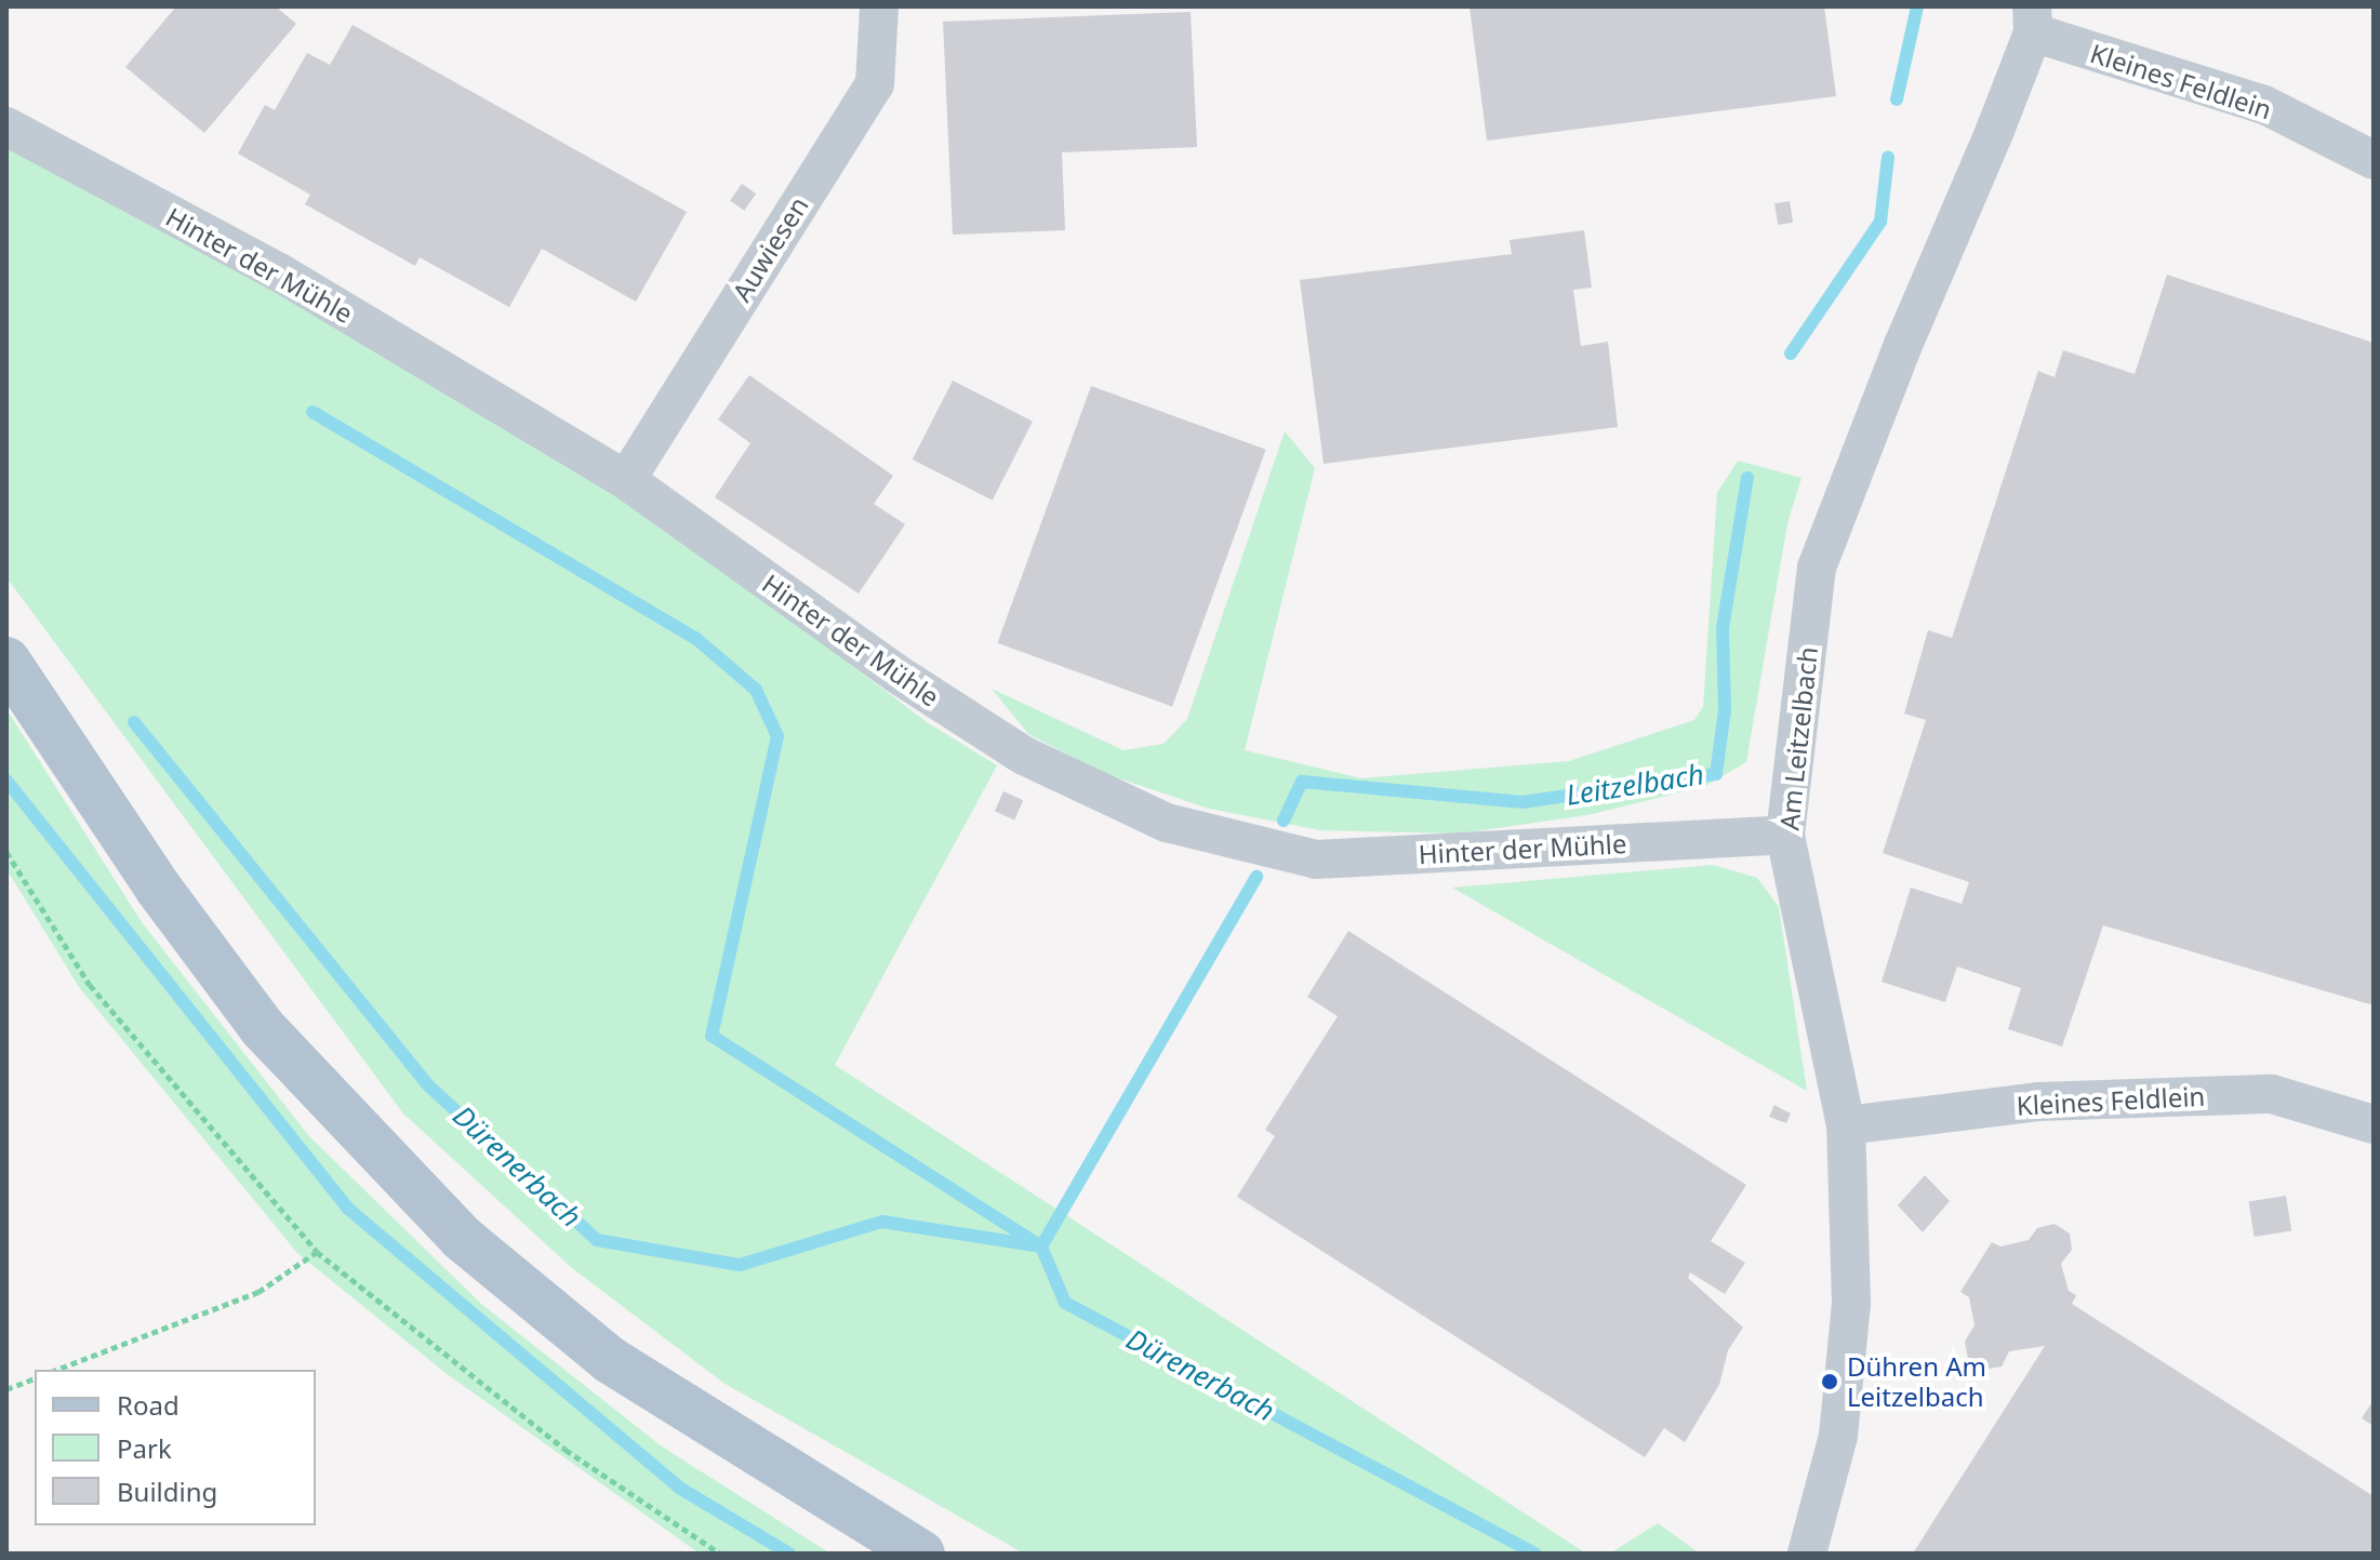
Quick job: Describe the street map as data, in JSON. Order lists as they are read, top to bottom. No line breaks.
{"streets":{"street":["Kleines Feldlein","Auwiesen","Hinter der Mühle","Am Leitzelbach"]},"crossings":[["Kleines Feldlein","Am Leitzelbach"],["Auwiesen","Hinter der Mühle"],["Hinter der Mühle","Am Leitzelbach"]],"water":["Leitzelbach","Dürenerbach"],"places":["Dühren Am Leitzelbach"],"legend":["Road","Park","Building"]}
